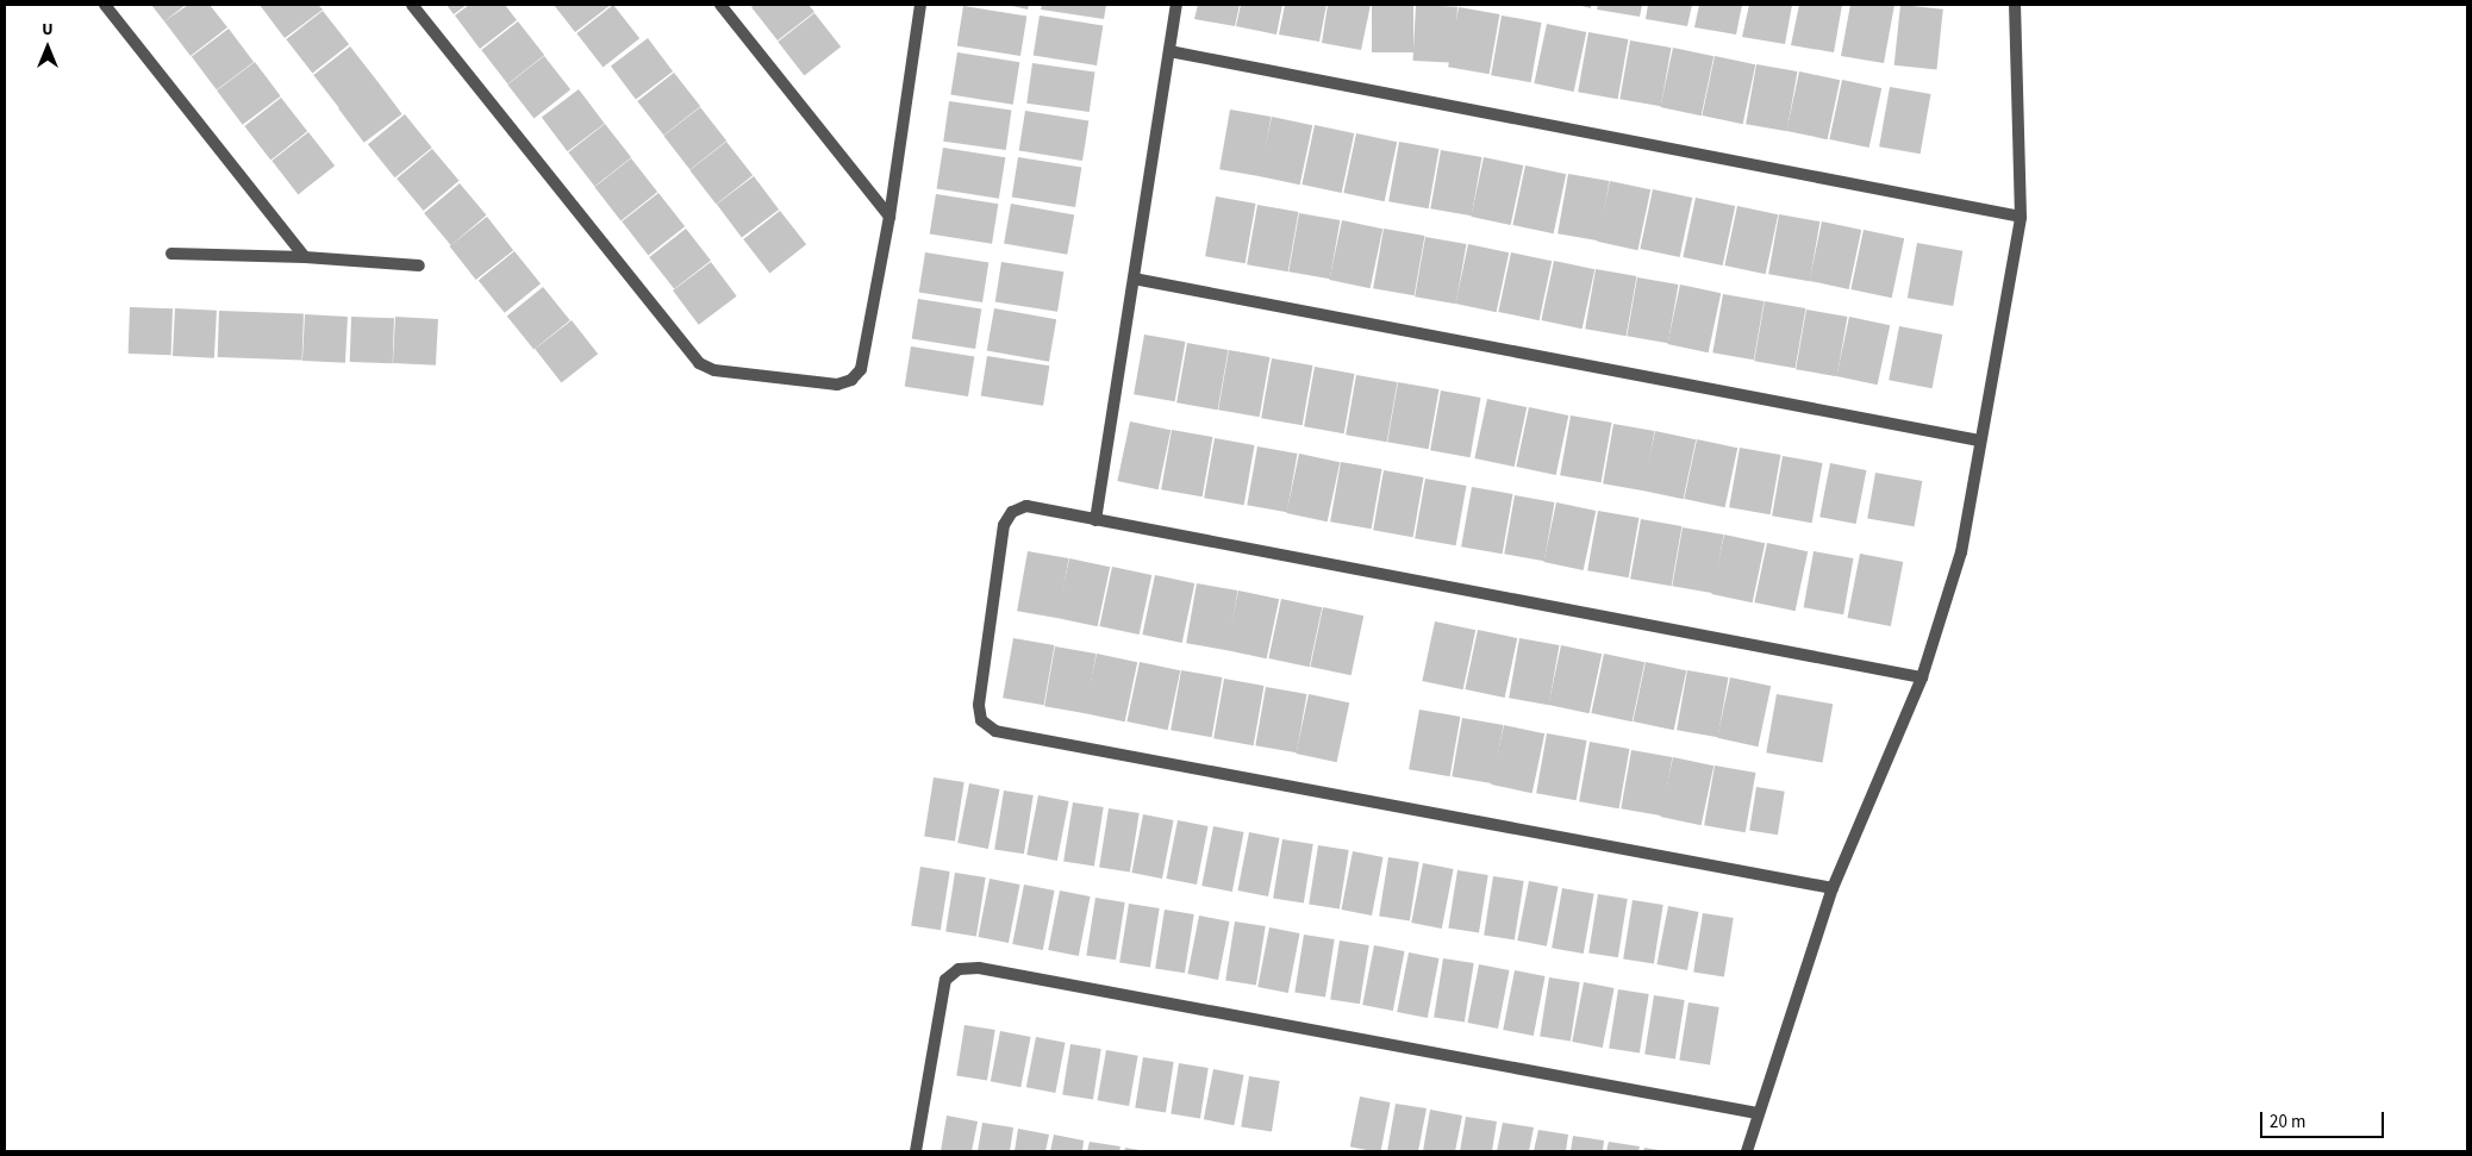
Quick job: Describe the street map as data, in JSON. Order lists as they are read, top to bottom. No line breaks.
{"scale_bar":"20 m","north":"top"}
